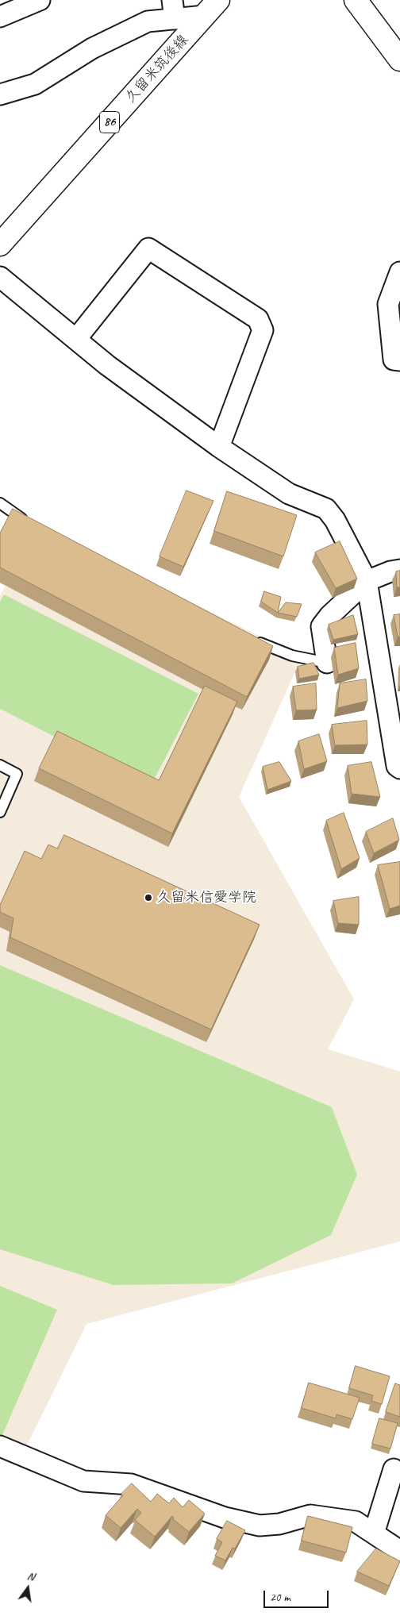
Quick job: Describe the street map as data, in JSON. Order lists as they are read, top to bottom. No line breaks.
{"streets":{"main road":["久留米筑後線","86"]},"places":["久留米信愛学院"],"scale_bar":"20 m","north":"top"}
